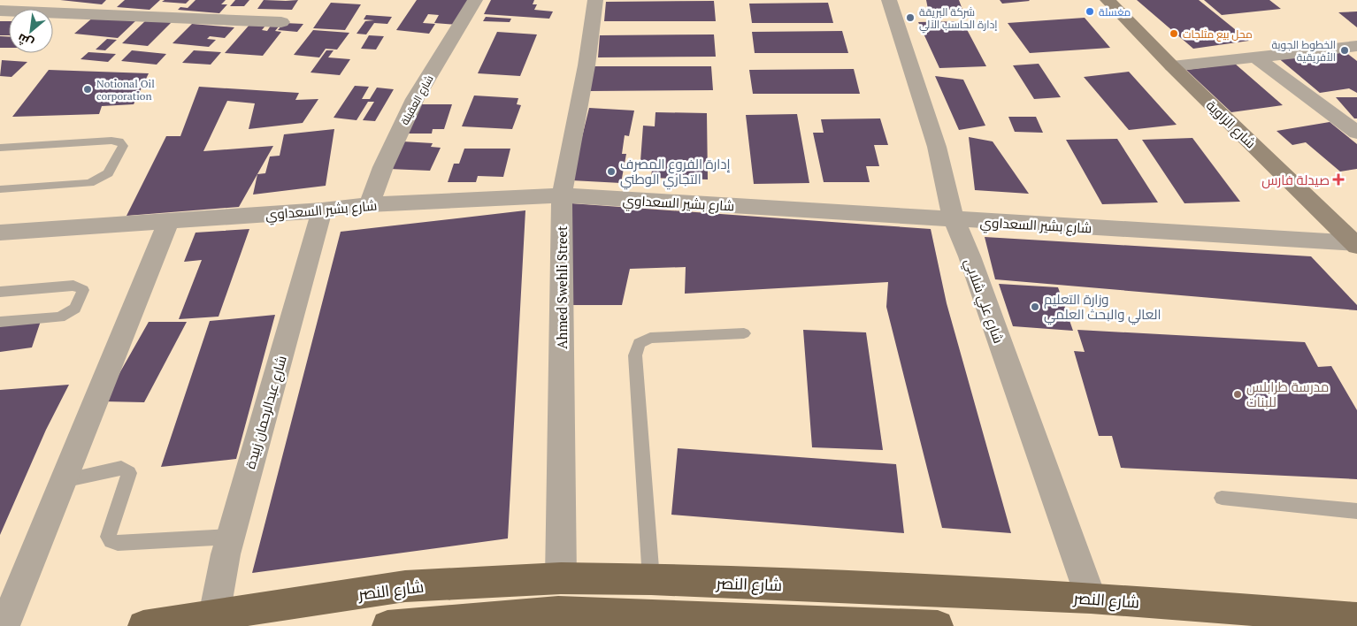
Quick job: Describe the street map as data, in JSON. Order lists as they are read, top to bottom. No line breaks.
{"streets":{"highway":["شارع النصر"],"main road":["شارع الزاوية"],"street":["شارع العقيلة","شارع بشير السعداوي","Ahmed Swehli Street","شارع علي شلابي","شارع عبدالرحمان زبيدة"]},"crossings":[["شارع العقيلة","شارع بشير السعداوي"],["شارع الزاوية","شارع بشير السعداوي"],["شارع بشير السعداوي","Ahmed Swehli Street"],["شارع بشير السعداوي","شارع علي شلابي"],["شارع بشير السعداوي","شارع عبدالرحمان زبيدة"],["Ahmed Swehli Street","شارع النصر"],["شارع علي شلابي","شارع النصر"],["شارع عبدالرحمان زبيدة","شارع النصر"]],"places":{"other":["مغسلة","شركة البريقة إدارة الحاسب الآلي","محل بيع مثلجات","الخطوط الجوية الأفريقية","Notional Oil corporation","إدارة الفروع المصرف التجاري الوطني","وزارة التعليم العالي والبحث العلمي","مدرسة طرابلس للبنات"],"health":["صيدلة فارس"]},"north":"bottom left"}
